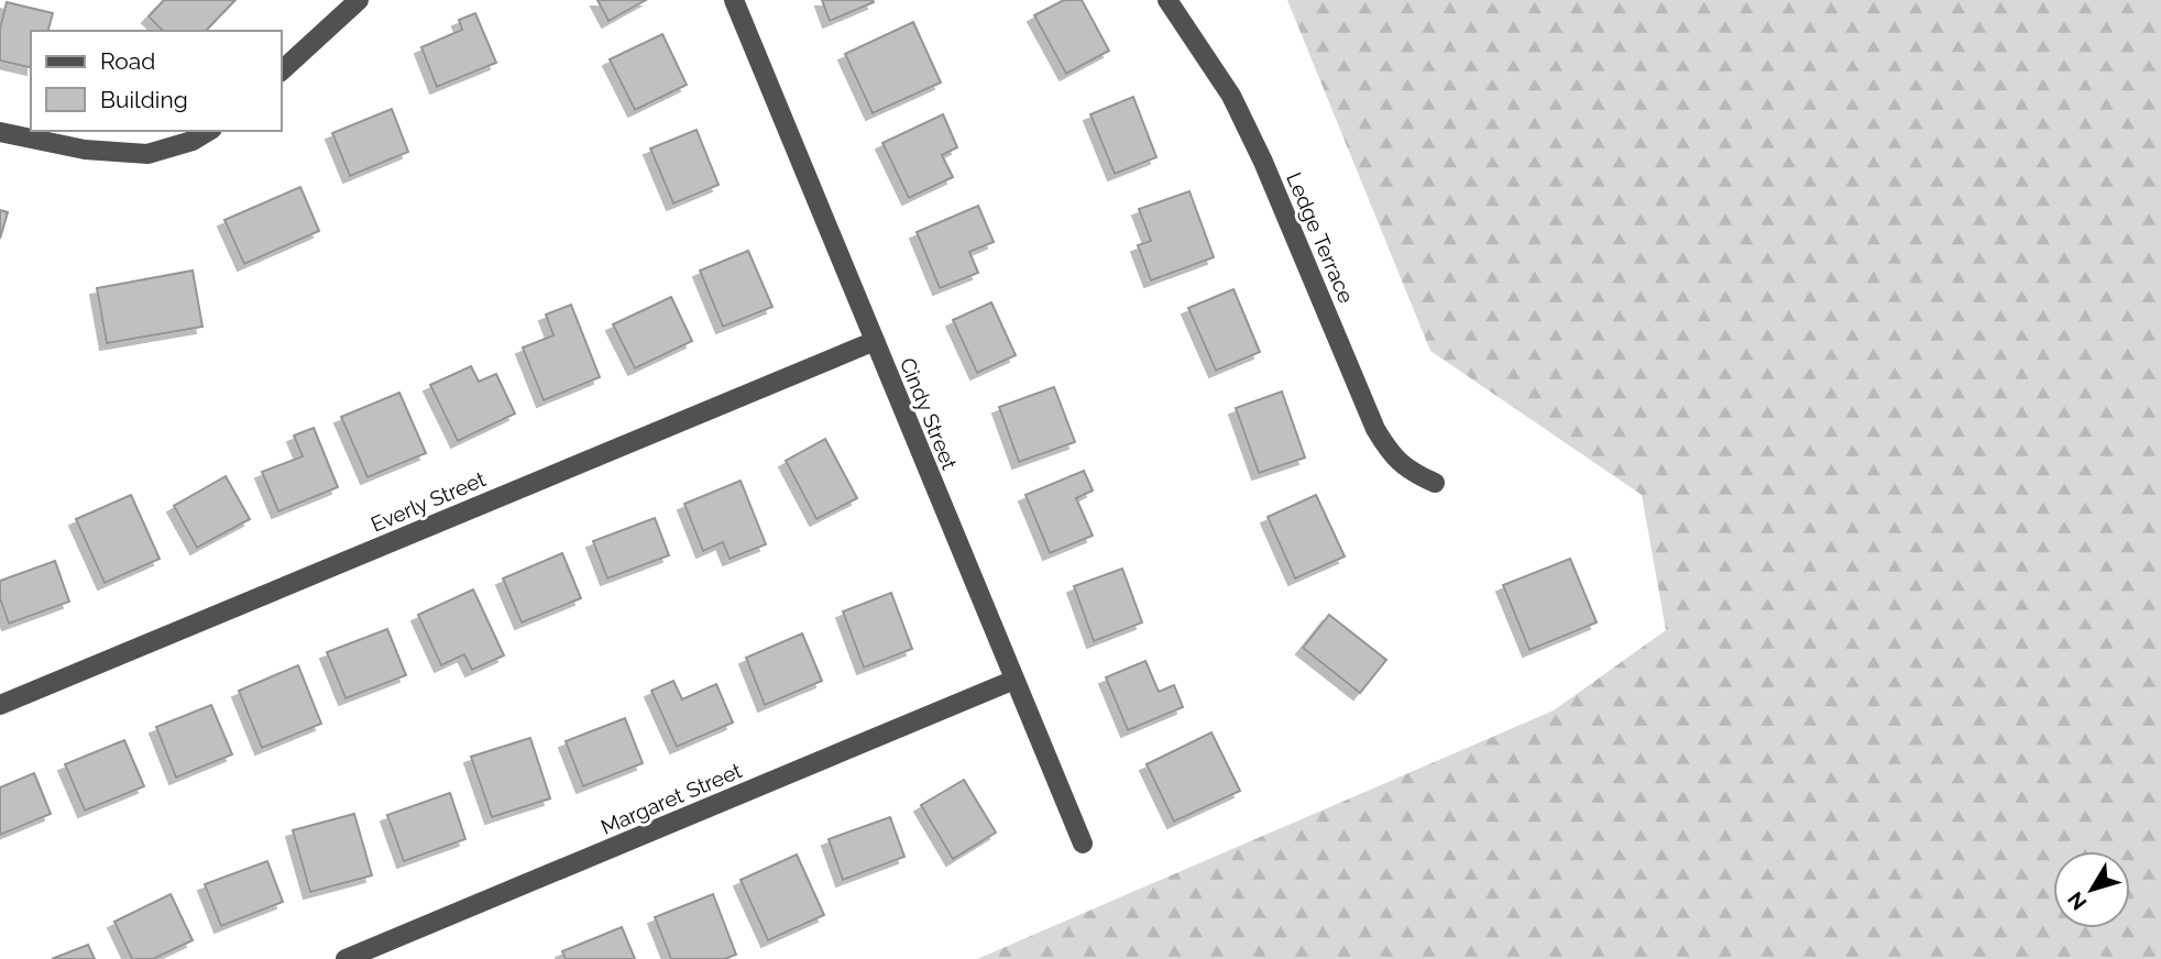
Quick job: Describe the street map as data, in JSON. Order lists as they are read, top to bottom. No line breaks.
{"streets":{"street":["Ledge Terrace","Cindy Street","Everly Street","Margaret Street"]},"crossings":[["Cindy Street","Everly Street"],["Cindy Street","Margaret Street"]],"legend":["Road","Building"],"north":"bottom left"}
